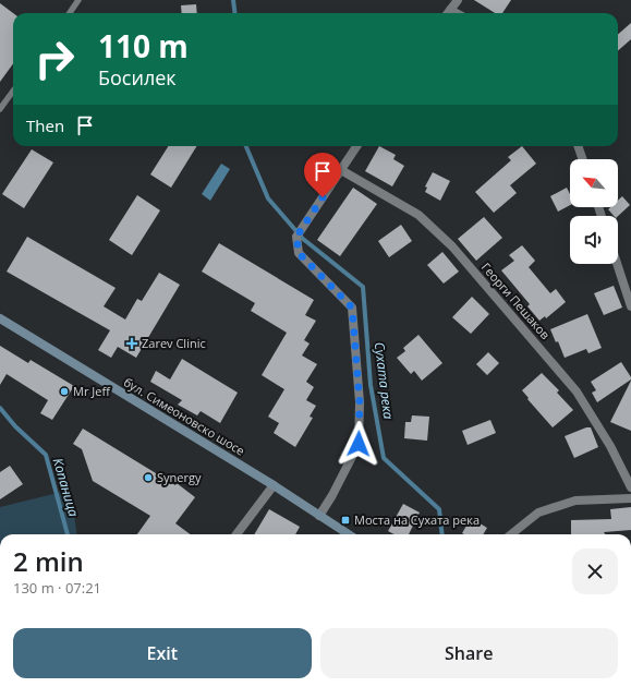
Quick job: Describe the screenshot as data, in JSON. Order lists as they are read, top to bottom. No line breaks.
{"streets":{"street":["Георги Пешаков","бул. Симеоновско шосе"]},"water":["Сухата река","Копаница"],"places":{"health":["Zarev Clinic"],"other":["Mr Jeff","Synergy"],"transit":["Моста на Сухата река"]},"north":"top left","page":{"turn":["110 m","Босилек"],"then":"Then","heading":["2 min","130 m · 07:21"],"buttons":["Exit","Share"]}}
